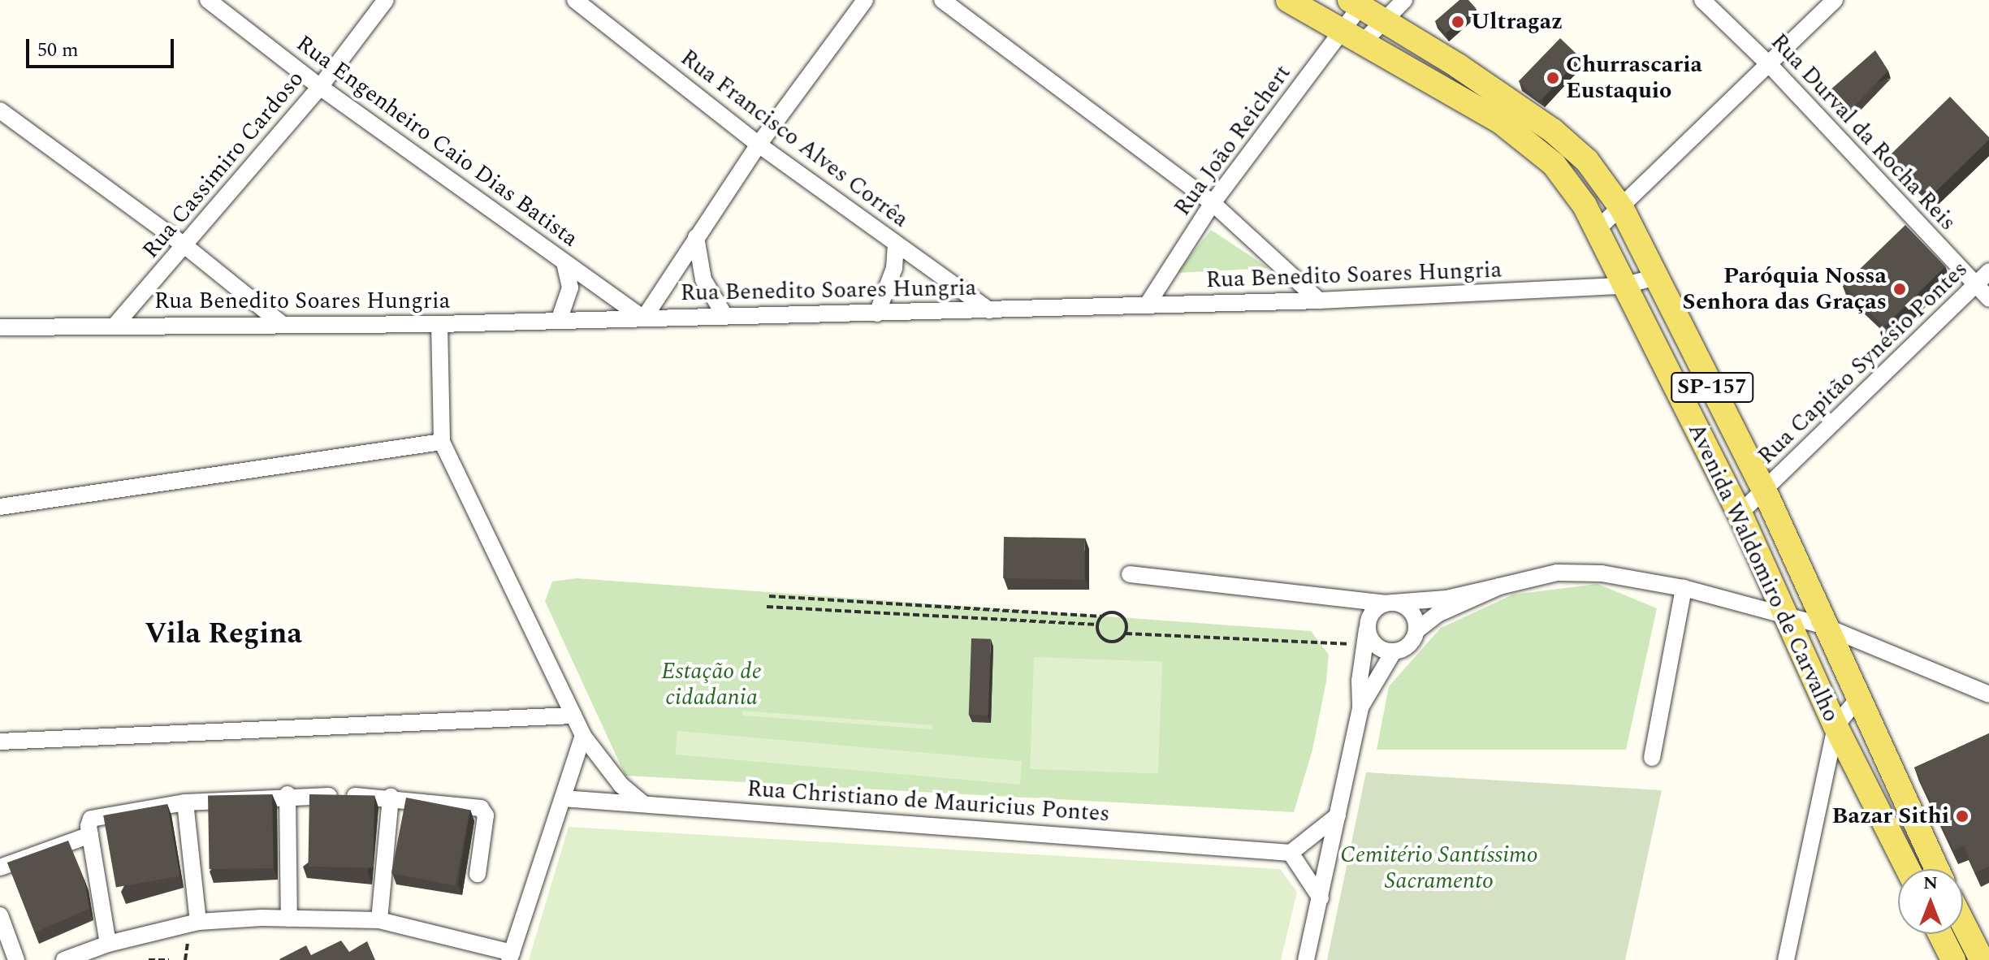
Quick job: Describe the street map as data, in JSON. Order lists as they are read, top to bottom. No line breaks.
{"streets":{"main road":["SP-157","Avenida Waldomiro de Carvalho"],"street":["Rua Durval da Rocha Reis","Rua Francisco Alves Corrêa","Rua João Reichert","Rua Engenheiro Caio Dias Batista","Rua Cassimiro Cardoso","Rua Benedito Soares Hungria","Rua Capitão Synésio Pontes","Rua Christiano de Mauricius Pontes"]},"crossings":[["Rua Durval da Rocha Reis","Rua Capitão Synésio Pontes"],["Rua Francisco Alves Corrêa","Rua Benedito Soares Hungria"],["Rua João Reichert","Rua Benedito Soares Hungria"],["Rua João Reichert","Avenida Waldomiro de Carvalho"],["Rua Engenheiro Caio Dias Batista","Rua Cassimiro Cardoso"],["Rua Engenheiro Caio Dias Batista","Rua Benedito Soares Hungria"],["Rua Cassimiro Cardoso","Rua Benedito Soares Hungria"],["Rua Benedito Soares Hungria","Avenida Waldomiro de Carvalho"],["Rua Capitão Synésio Pontes","Avenida Waldomiro de Carvalho"]],"districts":["Vila Regina"],"parks":["Estação de cidadania","Cemitério Santíssimo Sacramento"],"places":["Ultragaz","Churrascaria Eustaquio","Paróquia Nossa Senhora das Graças","Bazar Sithi"],"scale_bar":"50 m","north":"top"}
